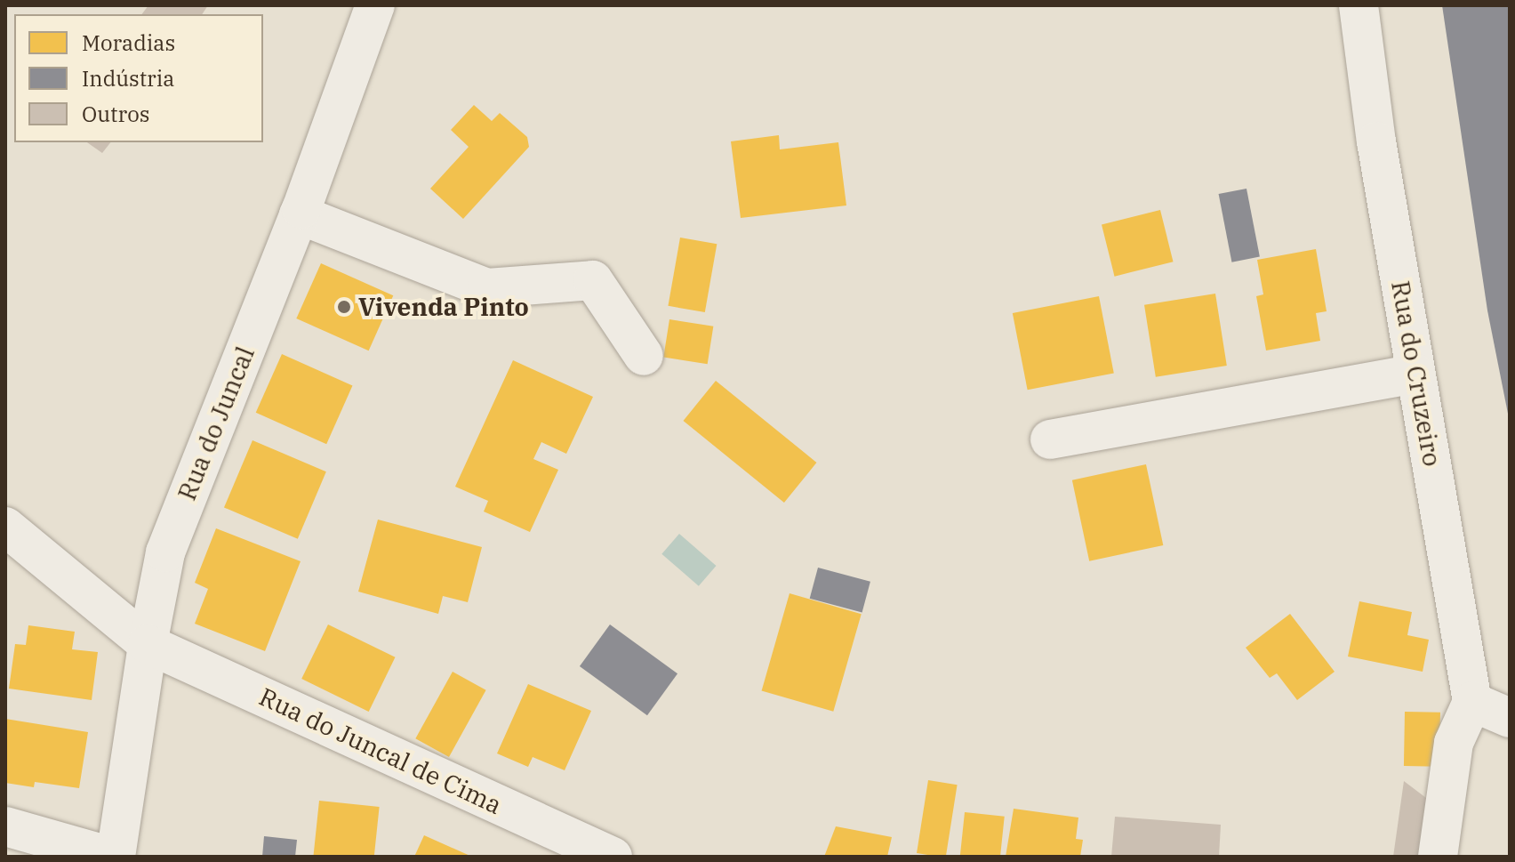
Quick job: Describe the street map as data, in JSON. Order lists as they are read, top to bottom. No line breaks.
{"streets":{"street":["Rua do Cruzeiro","Rua do Juncal","Rua do Juncal de Cima"]},"crossings":[["Rua do Juncal","Rua do Juncal de Cima"]],"places":["Vivenda Pinto"],"legend":["Moradias","Indústria","Outros"]}
